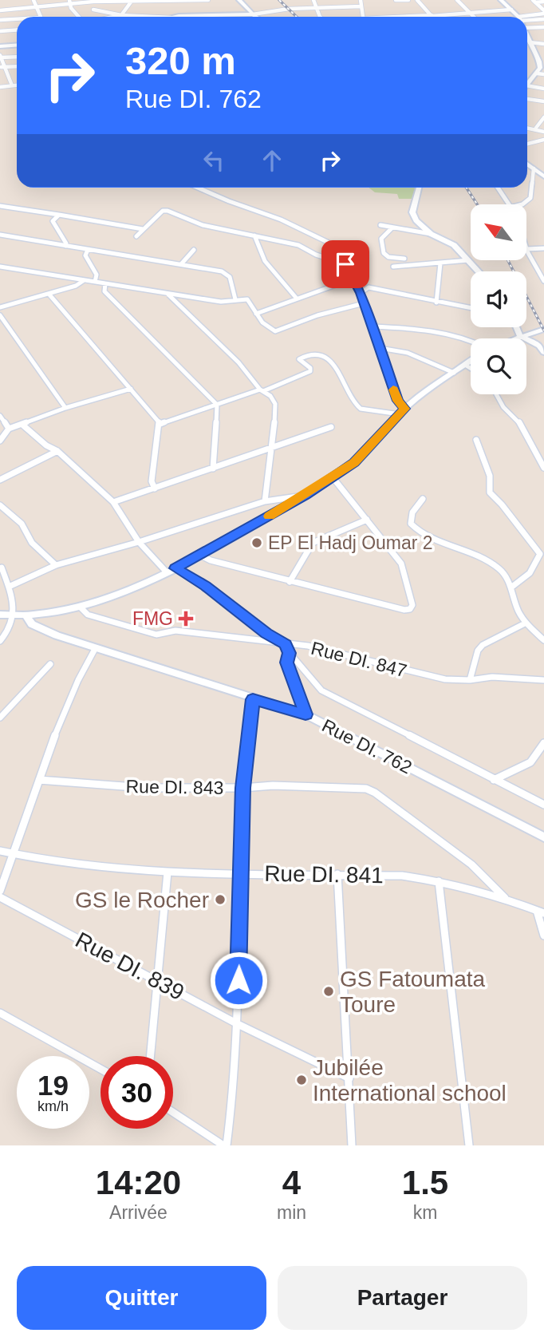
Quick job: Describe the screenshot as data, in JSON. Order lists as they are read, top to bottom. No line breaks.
{"streets":{"street":["Rue DI. 847","Rue DI. 762","Rue DI. 843","Rue DI. 841","Rue DI. 839"]},"crossings":[["Rue DI. 843","Rue DI. 841"]],"places":{"other":["EP El Hadj Oumar 2","GS le Rocher","GS Fatoumata Toure","Jubilée International school"],"health":["FMG"]},"north":"top left","page":{"turn":["320 m","Rue DI. 762"],"speed":"19 km/h","limit":"30","eta":["14:20","Arrivée","4","min","1.5","km"],"buttons":["Quitter","Partager"]}}
